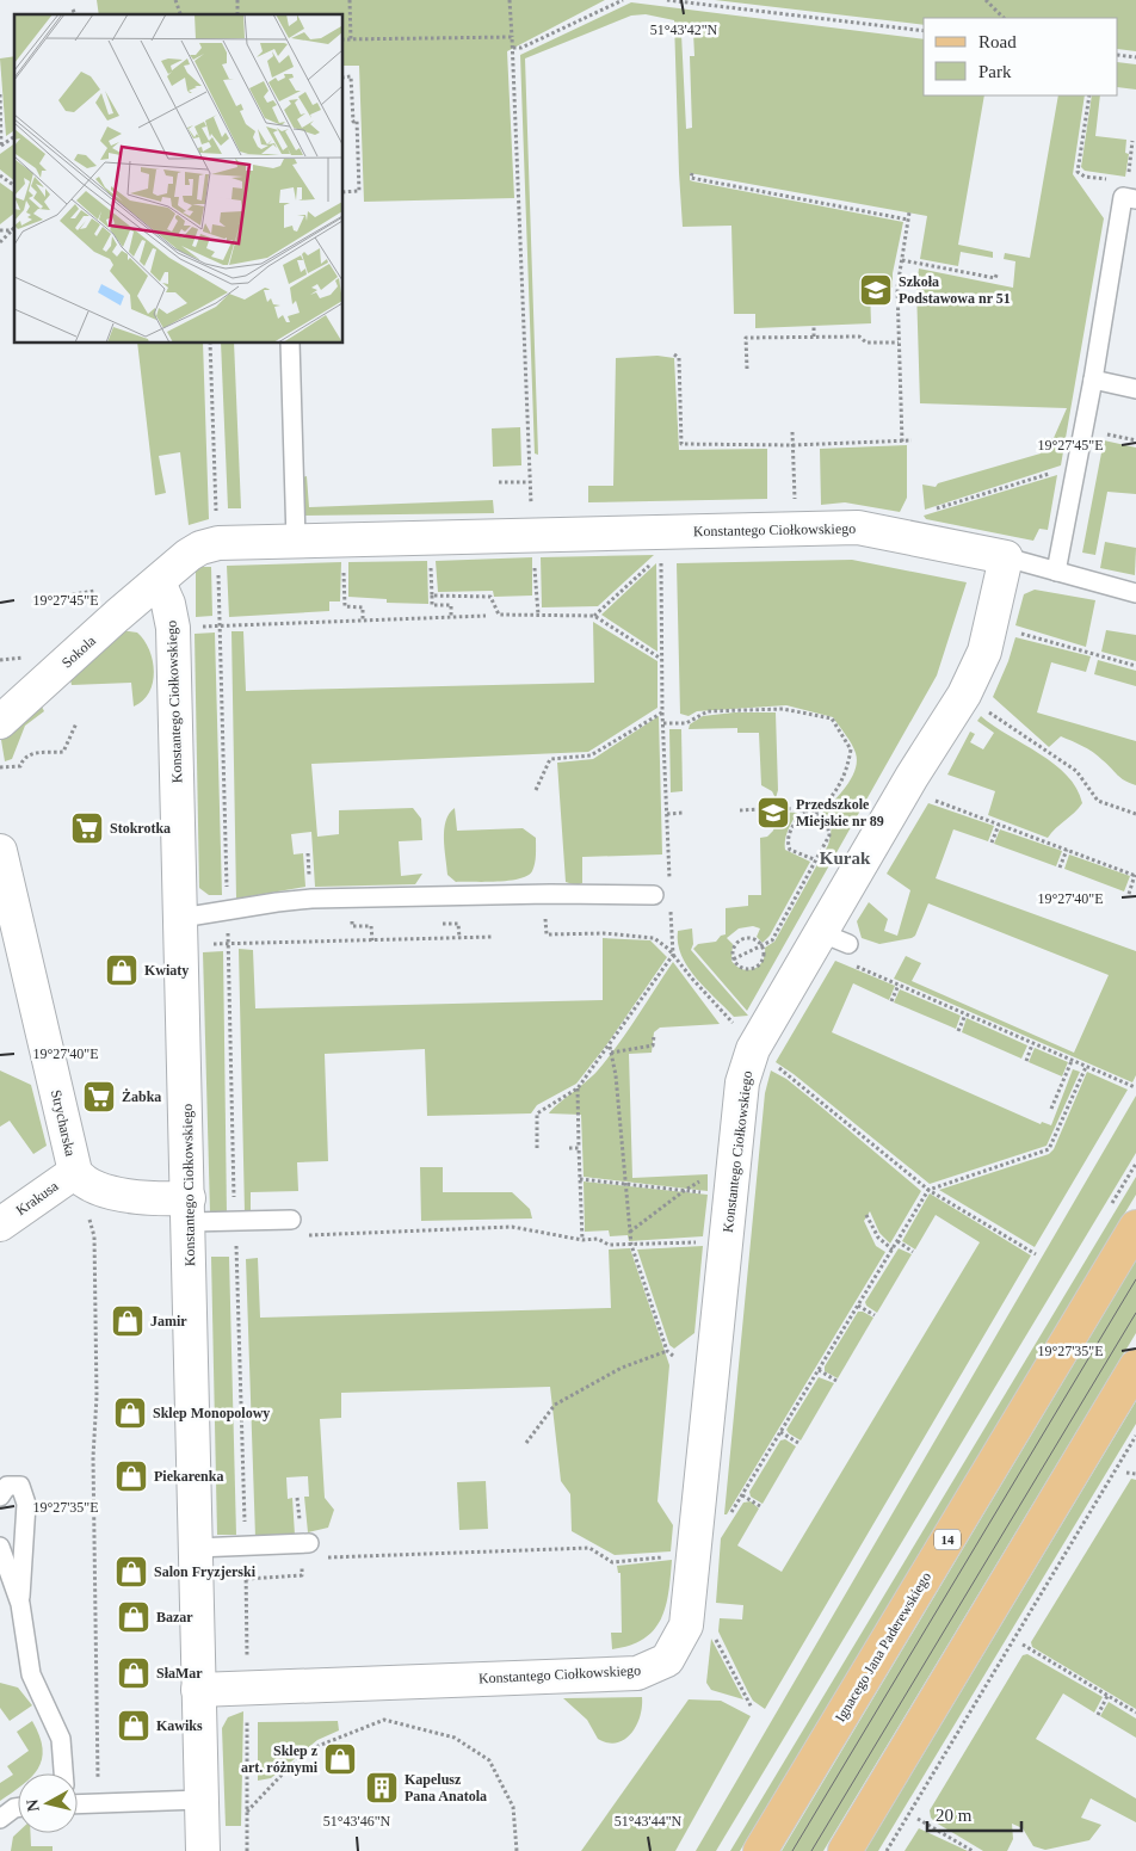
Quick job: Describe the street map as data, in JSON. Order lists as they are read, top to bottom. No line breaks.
{"streets":{"main road":["14","Ignacego Jana Paderewskiego"],"street":["Konstantego Ciołkowskiego","Sokola","Strycharska","Krakusa"]},"crossings":[["Konstantego Ciołkowskiego","Sokola"],["Strycharska","Krakusa"]],"districts":["Kurak"],"places":{"school or university":["Szkoła Podstawowa nr 51","Przedszkole Miejskie nr 89"],"supermarket":["Stokrotka","Żabka"],"shop":["Kwiaty","Jamir","Sklep Monopolowy","Piekarenka","Salon Fryzjerski","Bazar","SłaMar","Kawiks","Sklep z art. różnymi"],"building":["Kapelusz Pana Anatola"]},"legend":["Road","Park"],"scale_bar":"20 m","north":"left","coordinates":["51°43'42\"N","19°27'45\"E","19°27'40\"E","19°27'35\"E","51°43'46\"N","51°43'44\"N"]}
